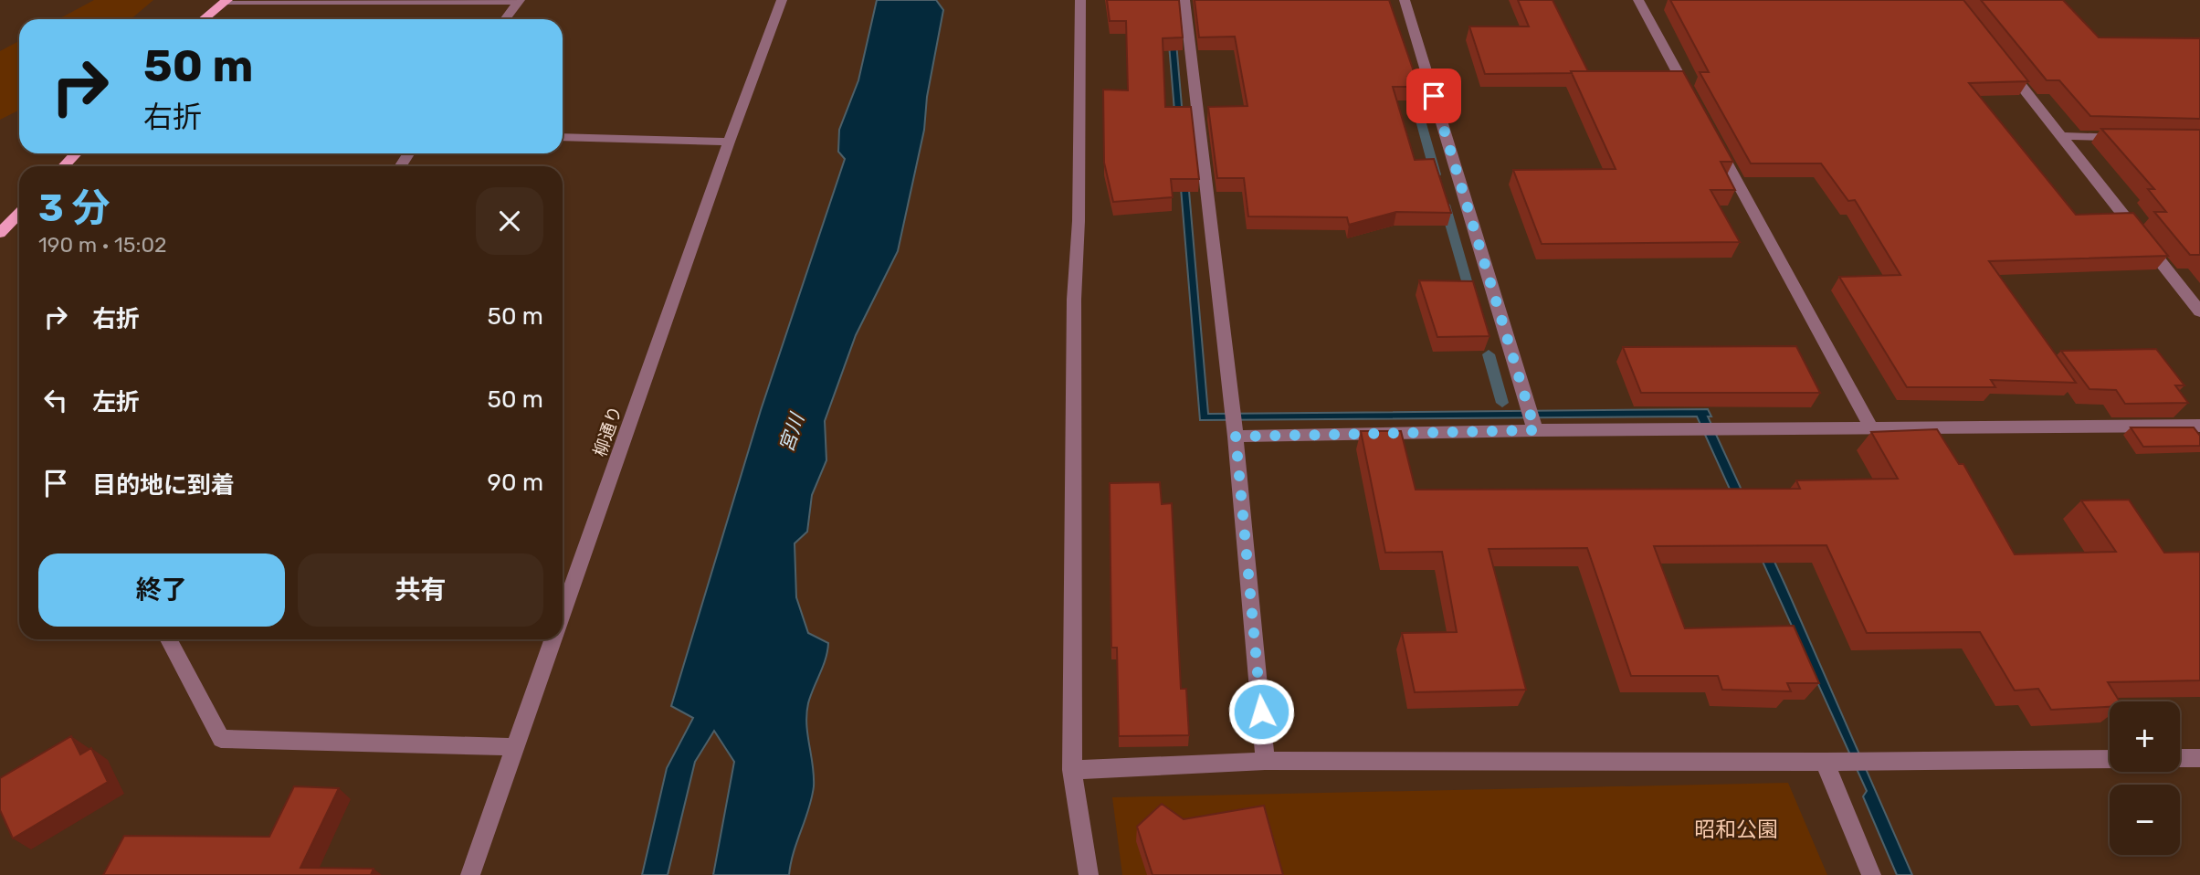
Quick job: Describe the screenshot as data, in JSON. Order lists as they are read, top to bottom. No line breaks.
{"streets":{"street":["柳通り"]},"water":["宮川"],"parks":["昭和公園"],"page":{"turn":["50 m","右折"],"heading":["3 分","190 m · 15:02"],"list":[{"name":"右折","value":"50 m"},{"name":"左折","value":"50 m"},{"name":"目的地に到着","value":"90 m"}],"buttons":["終了","共有"],"map_buttons":["+","−"]}}
